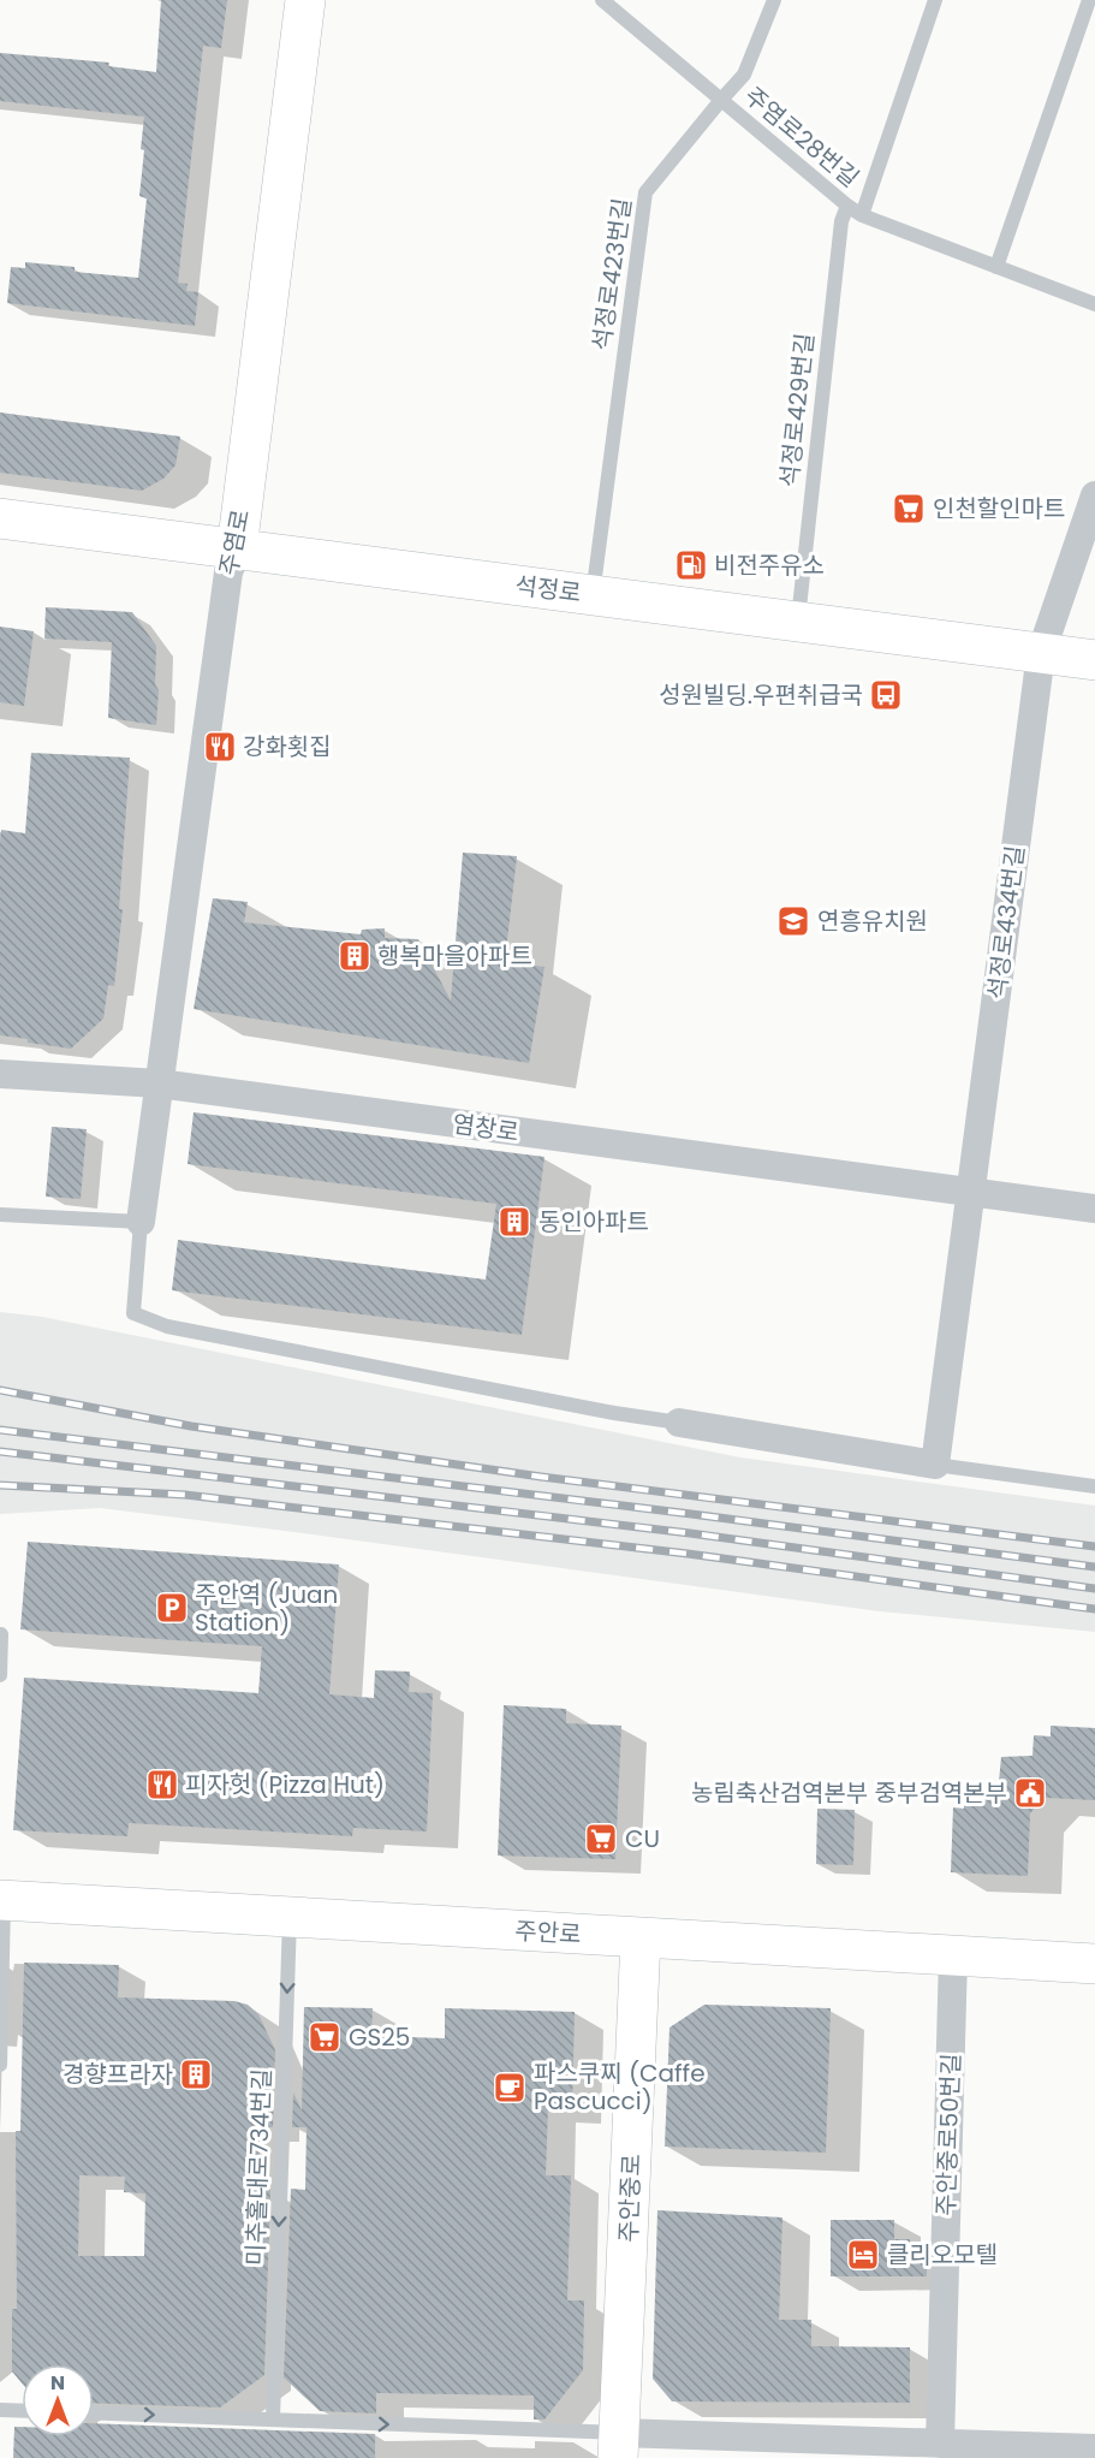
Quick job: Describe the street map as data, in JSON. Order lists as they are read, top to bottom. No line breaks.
{"streets":{"main road":["주염로","석정로","주안로","주안중로"],"street":["석정로434번길","염창로","주안중로50번길"],"lane":["주염로28번길","석정로423번길","석정로429번길","미추홀대로734번길"]},"crossings":[["주염로28번길","석정로423번길"],["주염로28번길","석정로429번길"],["석정로423번길","석정로"],["석정로429번길","석정로"],["주염로","석정로"],["주염로","염창로"],["석정로","석정로434번길"],["석정로434번길","염창로"],["주안로","주안중로50번길"],["주안로","미추홀대로734번길"],["주안로","주안중로"]],"one_way":["미추홀대로734번길"],"places":{"supermarket":["인천할인마트","CU","GS25"],"fuel station":["비전주유소"],"bus stop":["성원빌딩.우편취급국"],"restaurant":["강화횟집","피자헛 (Pizza Hut)"],"school or university":["연흥유치원"],"building":["행복마을아파트","동인아파트","경향프라자"],"parking":["주안역 (Juan Station)"],"public building":["농림축산검역본부 중부검역본부"],"cafe":["파스쿠찌 (Caffe Pascucci)"],"hotel":["클리오모텔"]},"north":"top"}
